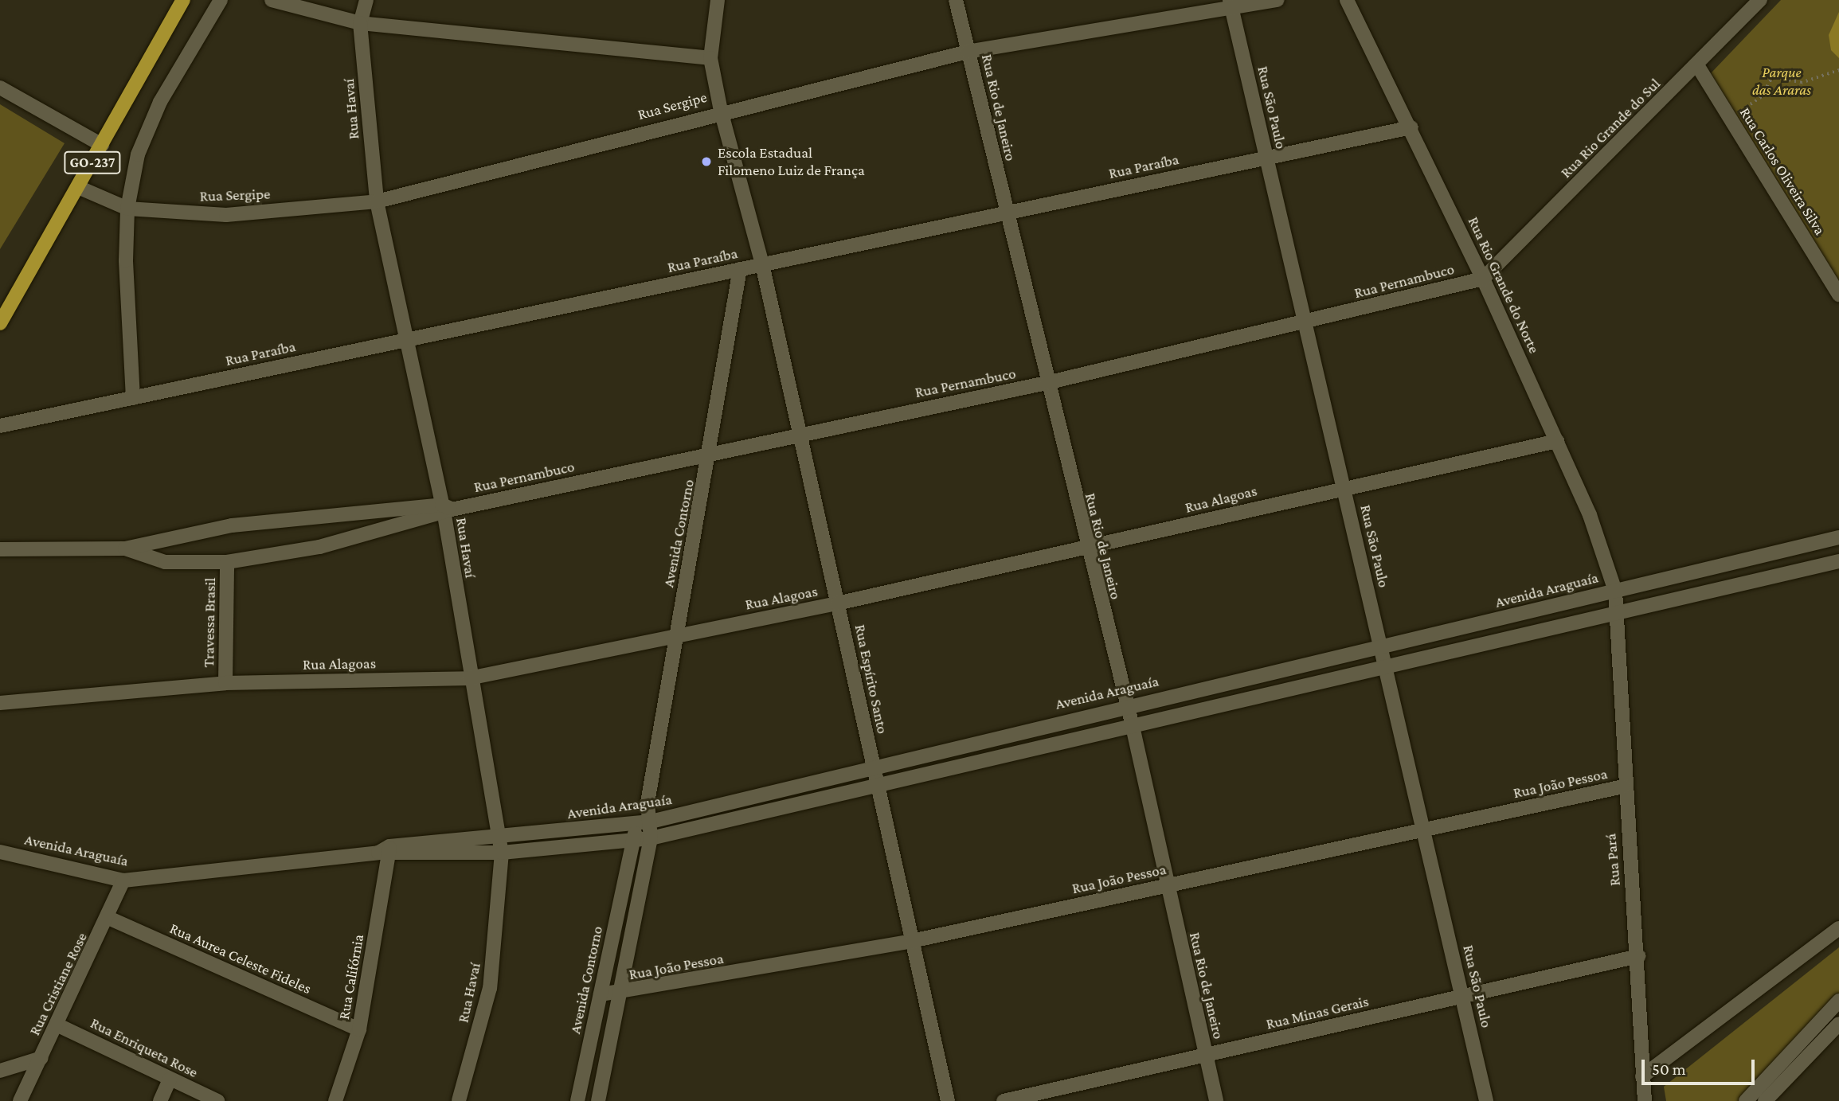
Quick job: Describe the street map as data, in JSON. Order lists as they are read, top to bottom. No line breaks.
{"streets":{"main road":["GO-237"],"street":["Rua Sergipe","Rua Rio de Janeiro","Rua São Paulo","Rua Havaí","Rua Rio Grande do Sul","Rua Paraíba","Rua Carlos Oliveira Silva","Rua Pernambuco","Rua Rio Grande do Norte","Rua Alagoas","Avenida Contorno","Avenida Araguaía","Travessa Brasil","Rua Espírito Santo","Rua João Pessoa","Rua Pará","Rua Aurea Celeste Fideles","Rua Califórnia","Rua Cristiane Rose","Rua Minas Gerais","Rua Enriqueta Rose"]},"crossings":[["Rua Sergipe","Rua Rio de Janeiro"],["Rua Sergipe","Rua São Paulo"],["Rua Sergipe","Rua Havaí"],["Rua Sergipe","GO-237"],["Rua Sergipe","Rua Espírito Santo"],["Rua Rio de Janeiro","Rua Paraíba"],["Rua Rio de Janeiro","Rua Pernambuco"],["Rua Rio de Janeiro","Rua Alagoas"],["Rua Rio de Janeiro","Avenida Araguaía"],["Rua Rio de Janeiro","Rua João Pessoa"],["Rua Rio de Janeiro","Rua Minas Gerais"],["Rua São Paulo","Rua Paraíba"],["Rua São Paulo","Rua Pernambuco"],["Rua São Paulo","Rua Alagoas"],["Rua São Paulo","Avenida Araguaía"],["Rua São Paulo","Rua João Pessoa"],["Rua São Paulo","Rua Minas Gerais"],["Rua Havaí","Rua Paraíba"],["Rua Havaí","Rua Pernambuco"],["Rua Havaí","Rua Alagoas"],["Rua Havaí","Avenida Araguaía"],["Rua Rio Grande do Sul","Rua Carlos Oliveira Silva"],["Rua Rio Grande do Sul","Rua Pernambuco"],["Rua Rio Grande do Sul","Rua Rio Grande do Norte"],["Rua Paraíba","Rua Rio Grande do Norte"],["Rua Paraíba","Avenida Contorno"],["Rua Paraíba","Rua Espírito Santo"],["Rua Pernambuco","Rua Rio Grande do Norte"],["Rua Pernambuco","Avenida Contorno"],["Rua Pernambuco","Travessa Brasil"],["Rua Pernambuco","Rua Espírito Santo"],["Rua Rio Grande do Norte","Rua Alagoas"],["Rua Rio Grande do Norte","Avenida Araguaía"],["Rua Rio Grande do Norte","Rua Pará"],["Rua Alagoas","Avenida Contorno"],["Rua Alagoas","Travessa Brasil"],["Rua Alagoas","Rua Espírito Santo"],["Avenida Contorno","Avenida Araguaía"],["Avenida Contorno","Rua João Pessoa"],["Avenida Araguaía","Rua Espírito Santo"],["Avenida Araguaía","Rua Pará"],["Avenida Araguaía","Rua Califórnia"],["Avenida Araguaía","Rua Cristiane Rose"],["Rua Espírito Santo","Rua João Pessoa"],["Rua João Pessoa","Rua Pará"],["Rua Pará","Rua Minas Gerais"],["Rua Aurea Celeste Fideles","Rua Califórnia"],["Rua Aurea Celeste Fideles","Rua Cristiane Rose"],["Rua Cristiane Rose","Rua Enriqueta Rose"]],"parks":["Parque das Araras"],"places":["Escola Estadual Filomeno Luiz de França"],"scale_bar":"50 m"}
